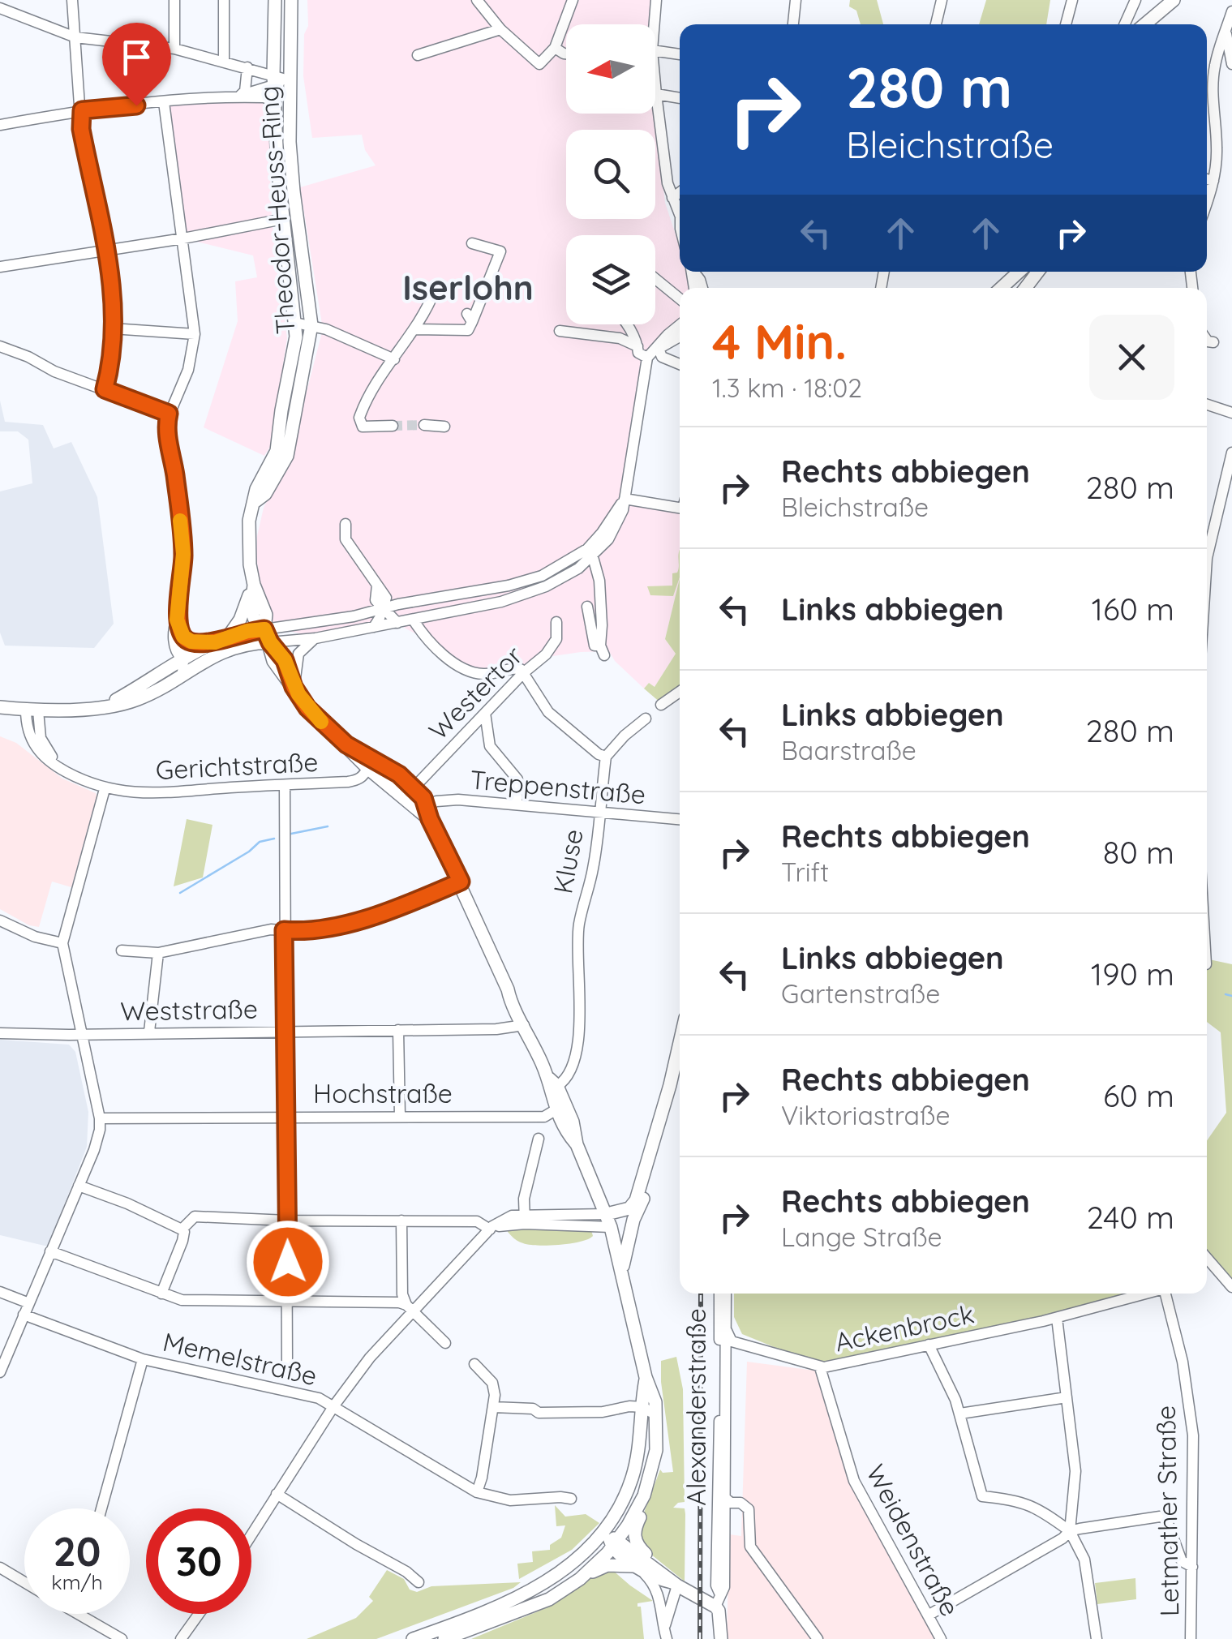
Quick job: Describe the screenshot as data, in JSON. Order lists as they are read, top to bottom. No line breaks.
{"streets":{"main road":["Theodor-Heuss-Ring"],"street":["Westertor","Gerichtstraße","Treppenstraße","Kluse","Weststraße","Hochstraße","Ackenbrock","Memelstraße","Alexanderstraße","Letmather Straße","Weidenstraße"]},"crossings":[["Treppenstraße","Kluse"],["Ackenbrock","Alexanderstraße"],["Ackenbrock","Weidenstraße"]],"districts":["Iserlohn"],"north":"left","page":{"turn":["280 m","Bleichstraße"],"heading":["4 Min.","1.3 km · 18:02"],"list":[{"name":"Rechts abbiegen","note":"Bleichstraße","value":"280 m"},{"name":"Links abbiegen","value":"160 m"},{"name":"Links abbiegen","note":"Baarstraße","value":"280 m"},{"name":"Rechts abbiegen","note":"Trift","value":"80 m"},{"name":"Links abbiegen","note":"Gartenstraße","value":"190 m"},{"name":"Rechts abbiegen","note":"Viktoriastraße","value":"60 m"},{"name":"Rechts abbiegen","note":"Lange Straße","value":"240 m"}],"speed":"20 km/h","limit":"30"}}
